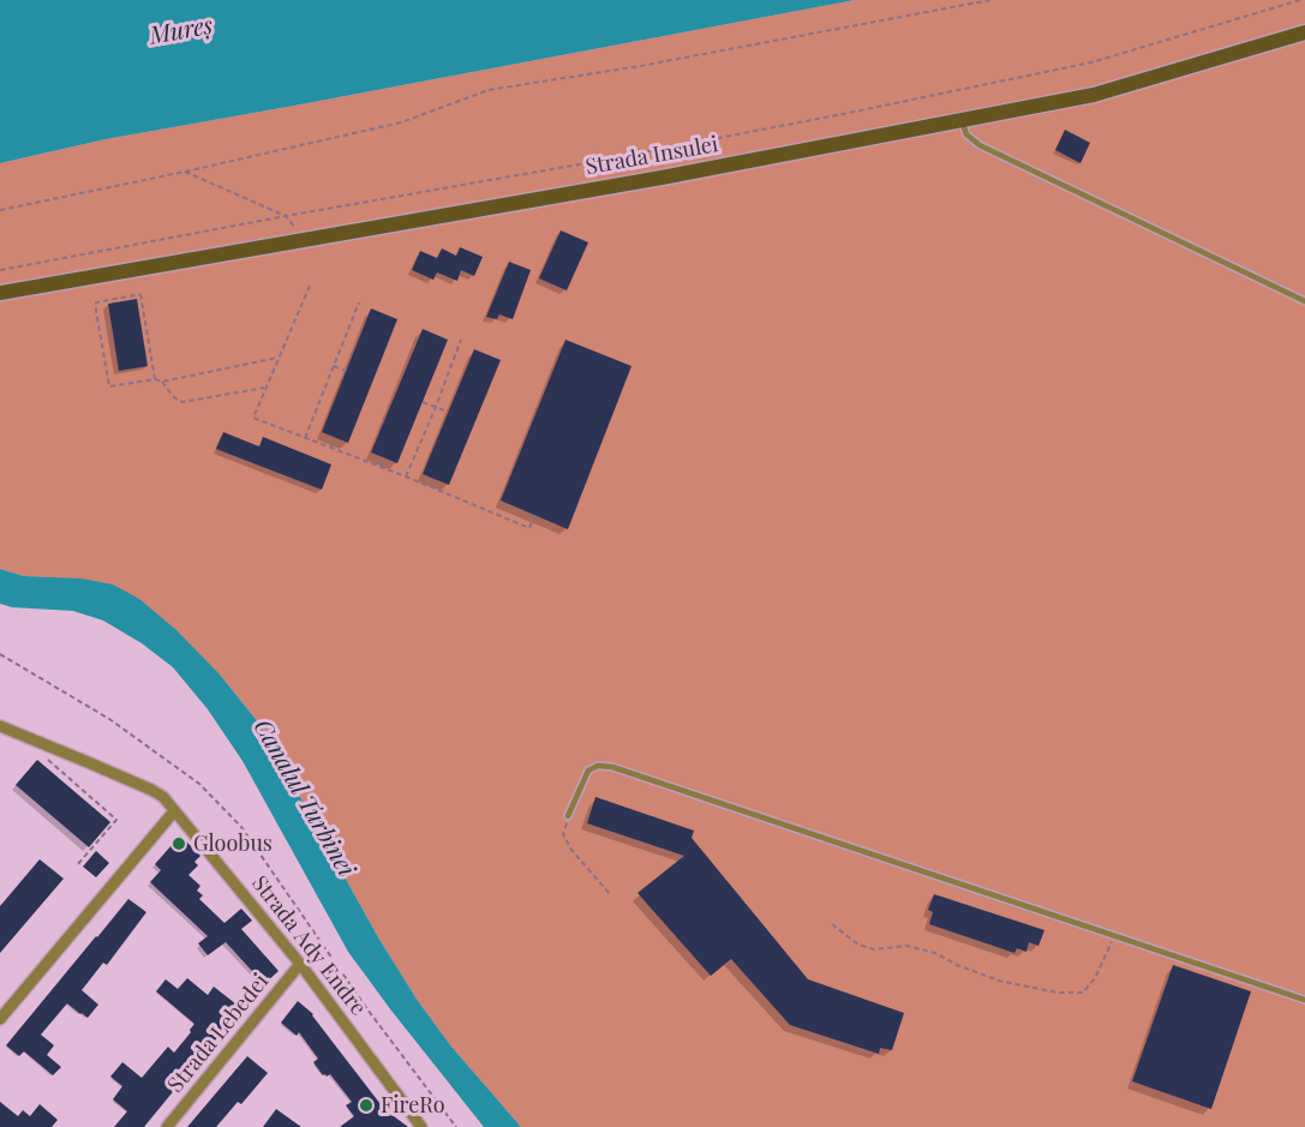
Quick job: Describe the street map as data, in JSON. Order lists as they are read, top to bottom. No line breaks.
{"streets":{"street":["Strada Insulei","Strada Ady Endre","Strada Lebedei"]},"crossings":[["Strada Ady Endre","Strada Lebedei"]],"water":["Mureș","Canalul Turbinei"],"places":["Gloobus","FireRo"]}
